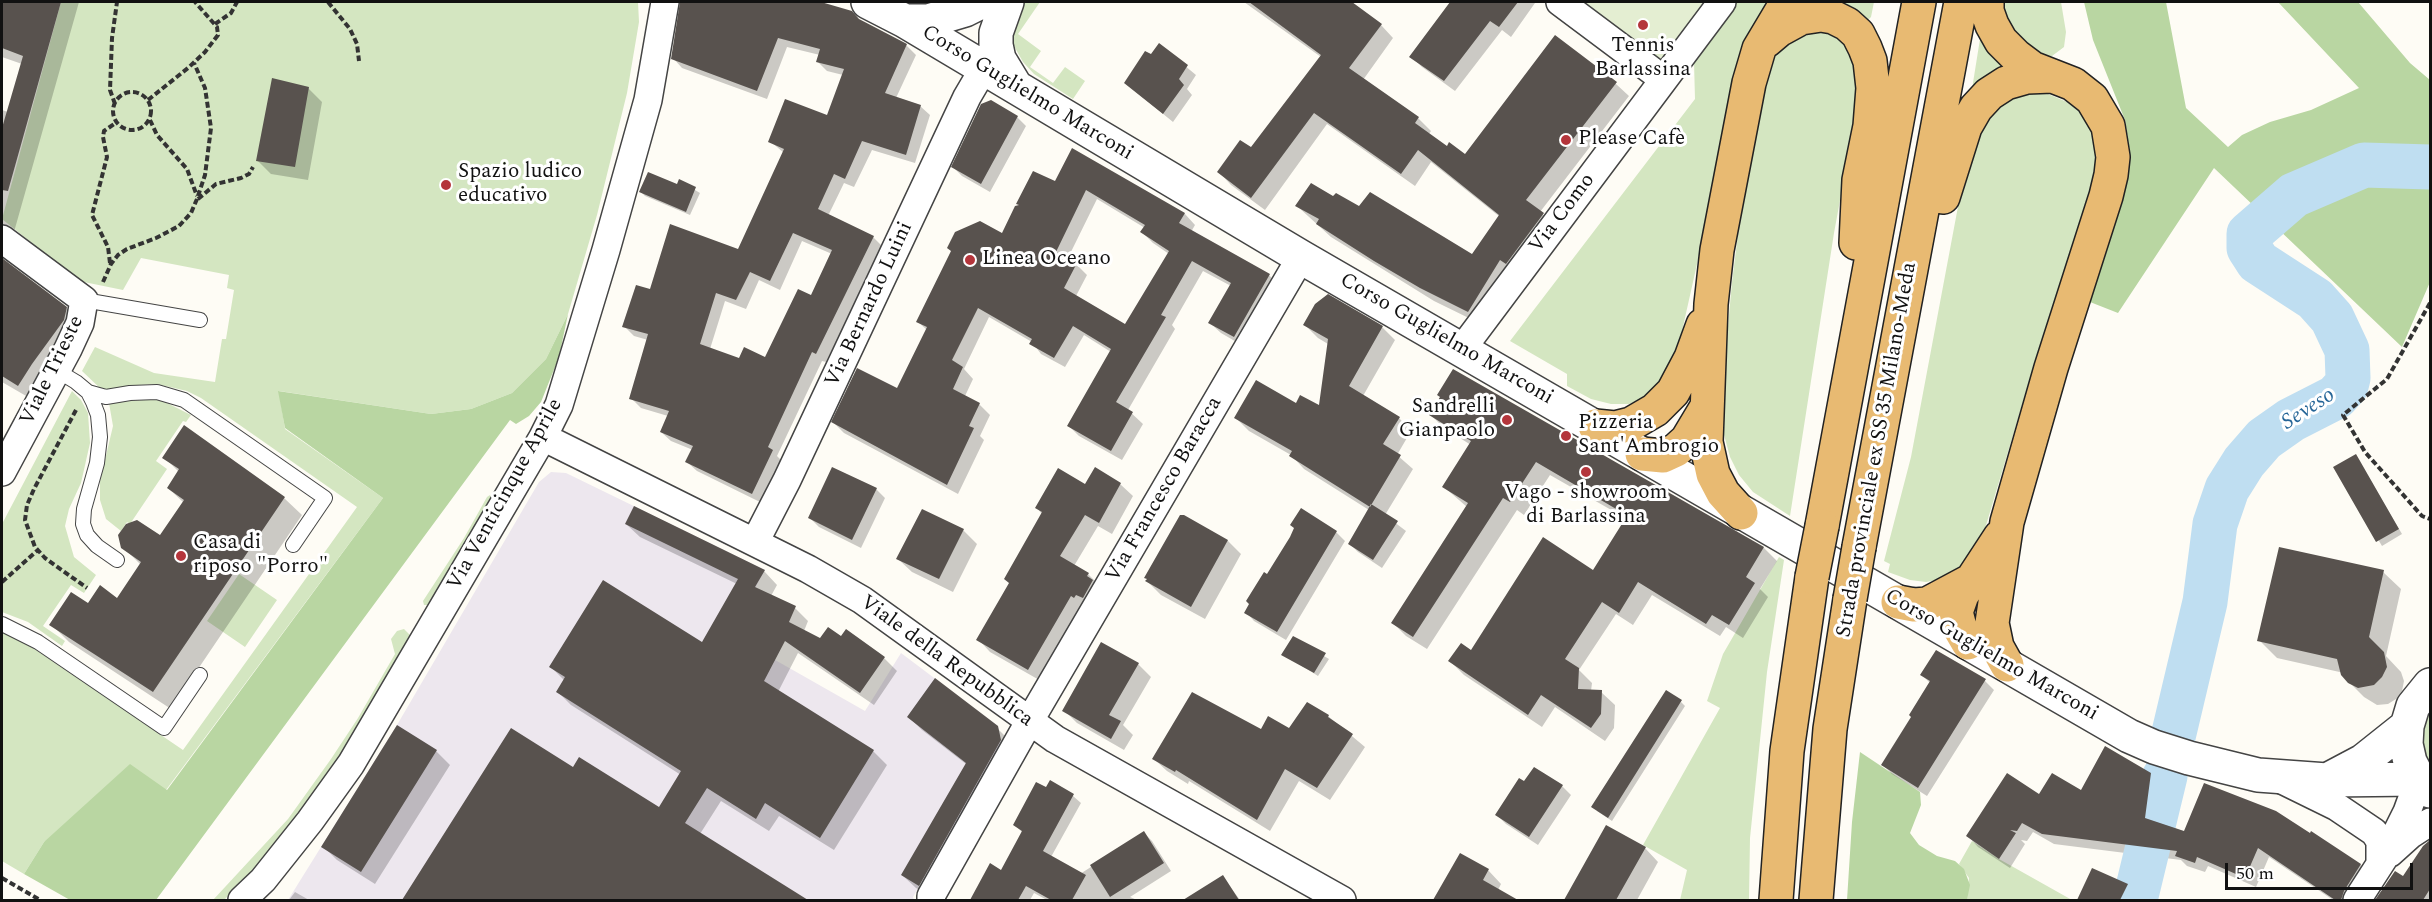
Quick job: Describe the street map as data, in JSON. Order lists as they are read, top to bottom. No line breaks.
{"streets":{"highway":["Strada provinciale ex SS 35 Milano-Meda"],"street":["Corso Guglielmo Marconi","Via Como","Via Bernardo Luini","Viale Trieste","Via Francesco Baracca","Via Venticinque Aprile","Viale della Repubblica"]},"crossings":[["Corso Guglielmo Marconi","Via Como"],["Corso Guglielmo Marconi","Via Bernardo Luini"],["Corso Guglielmo Marconi","Via Francesco Baracca"],["Via Bernardo Luini","Viale della Repubblica"],["Via Francesco Baracca","Viale della Repubblica"],["Via Venticinque Aprile","Viale della Repubblica"]],"water":["Seveso"],"places":["Tennis Barlassina","Please Cafè","Spazio ludico educativo","Linea Oceano","Sandrelli Gianpaolo","Pizzeria Sant'Ambrogio","Vago - showroom di Barlassina","Casa di riposo \"Porro\""],"scale_bar":"50 m"}
